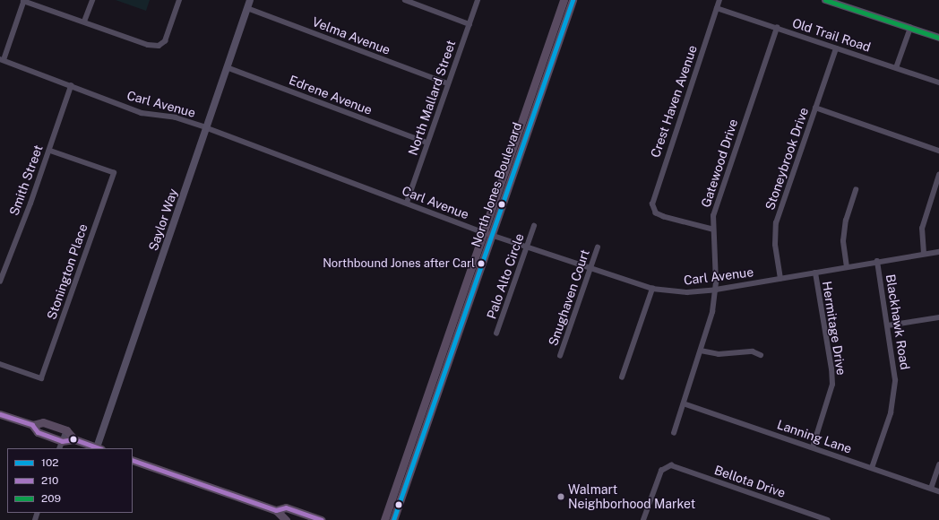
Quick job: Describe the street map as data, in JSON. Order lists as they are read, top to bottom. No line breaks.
{"streets":{"main road":["North Jones Boulevard"],"street":["Old Trail Road","Velma Avenue","Edrene Avenue","North Mallard Street","Crest Haven Avenue","Carl Avenue","Stoneybrook Drive","Gatewood Drive","Smith Street","Saylor Way","Stonington Place","Palo Alto Circle","Snughaven Court","Blackhawk Road","Hermitage Drive","Lanning Lane","Bellota Drive"]},"crossings":[["Old Trail Road","Crest Haven Avenue"],["Old Trail Road","Stoneybrook Drive"],["Old Trail Road","Gatewood Drive"],["Velma Avenue","North Mallard Street"],["Velma Avenue","Saylor Way"],["Edrene Avenue","North Mallard Street"],["Edrene Avenue","Saylor Way"],["North Mallard Street","Carl Avenue"],["Crest Haven Avenue","Gatewood Drive"],["Carl Avenue","Stoneybrook Drive"],["Carl Avenue","Gatewood Drive"],["Carl Avenue","Smith Street"],["Carl Avenue","North Jones Boulevard"],["Carl Avenue","Saylor Way"],["Carl Avenue","Palo Alto Circle"],["Carl Avenue","Snughaven Court"],["Carl Avenue","Blackhawk Road"],["Carl Avenue","Hermitage Drive"],["Gatewood Drive","Lanning Lane"],["Smith Street","Stonington Place"],["Blackhawk Road","Lanning Lane"],["Hermitage Drive","Lanning Lane"]],"places":["Northbound Jones after Carl","Walmart Neighborhood Market"],"lines":["transit line 102","transit line 209","transit line 210"],"legend":["102","210","209"]}
